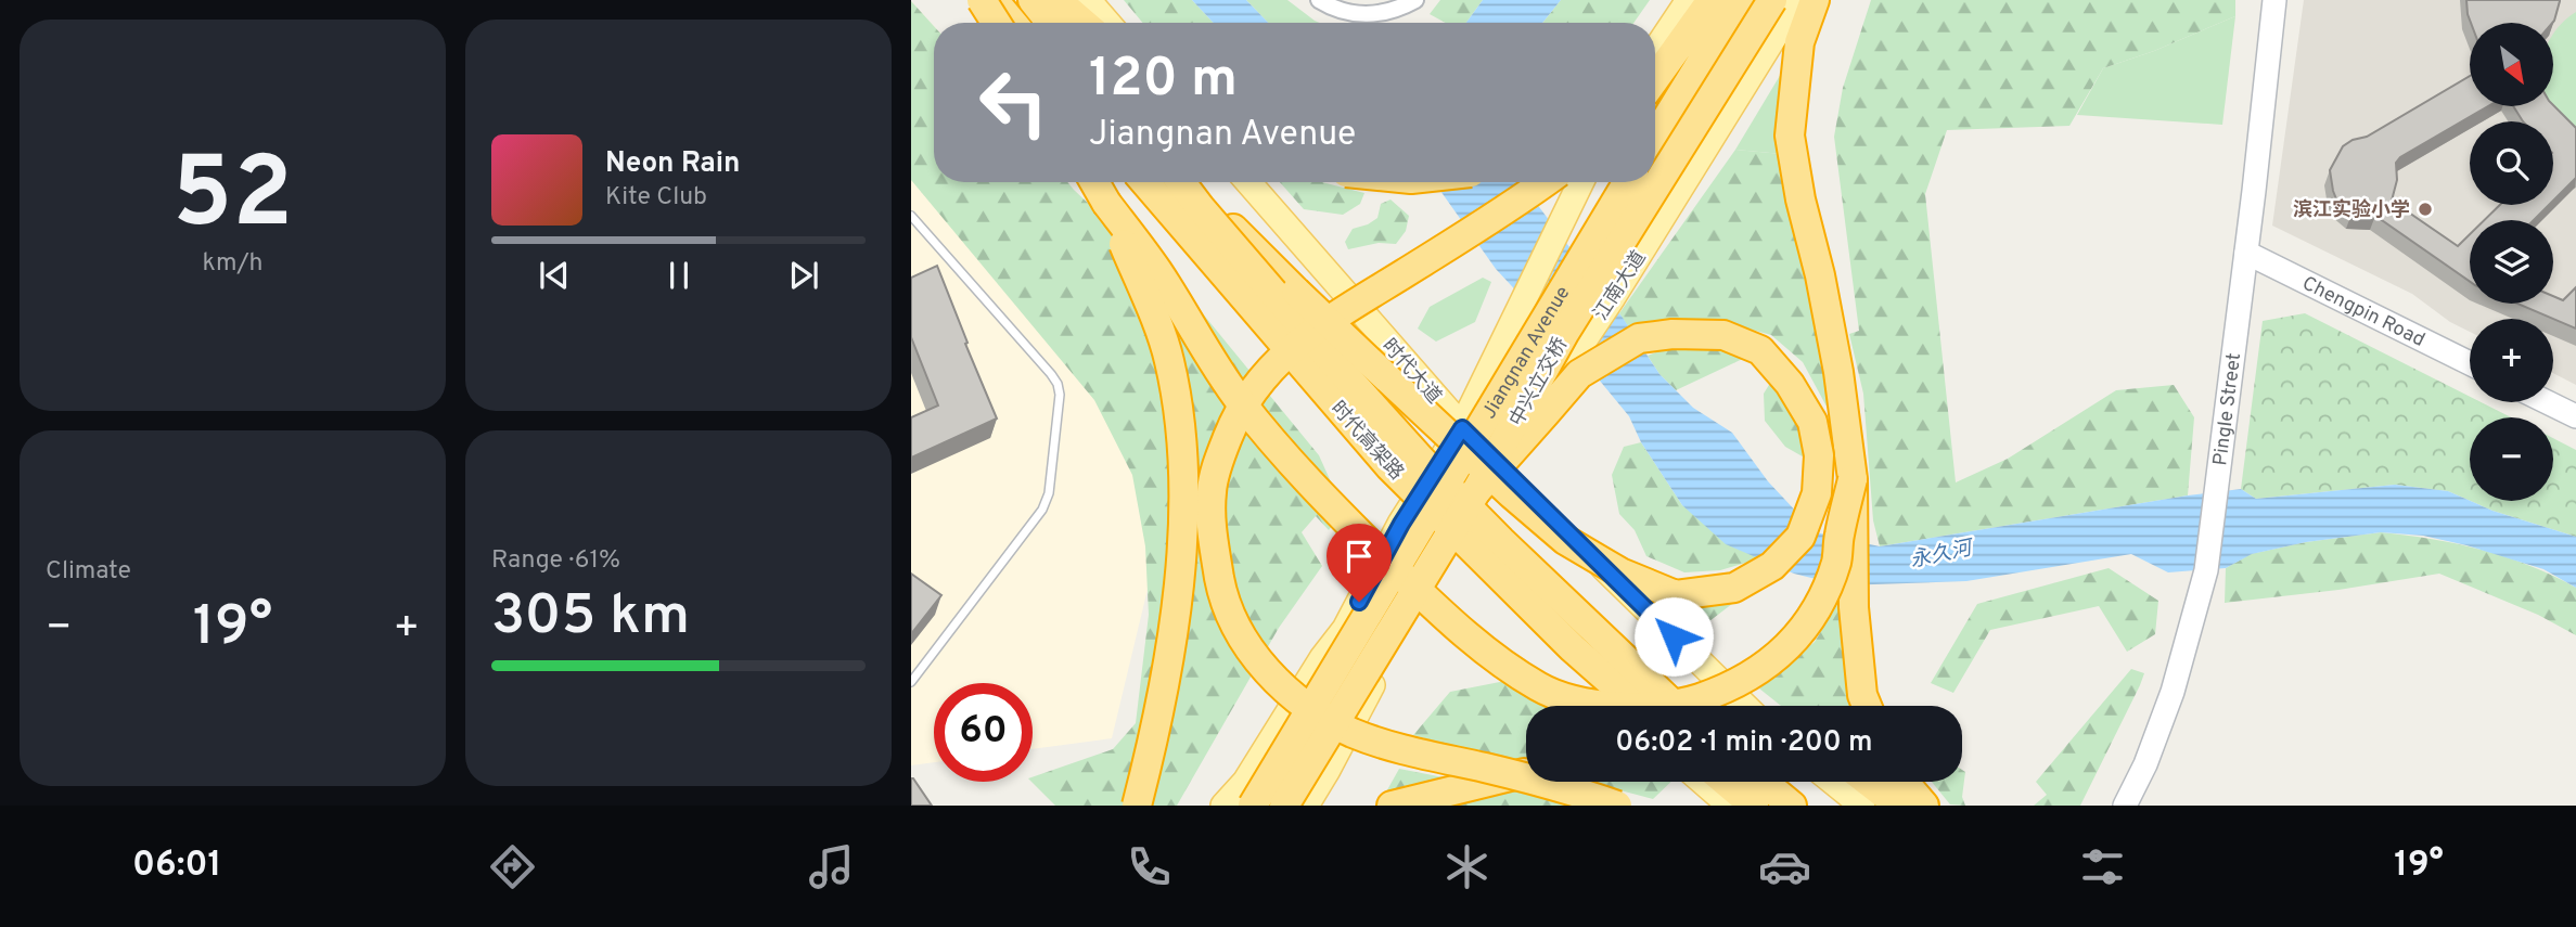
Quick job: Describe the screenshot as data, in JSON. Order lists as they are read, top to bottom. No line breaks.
{"streets":{"highway":["Jiangnan Avenue","中兴立交桥","时代高架路"],"main road":["江南大道","时代大道"],"street":["Chengpin Road","Pingle Street"]},"crossings":[["江南大道","时代大道"],["Chengpin Road","Pingle Street"],["Jiangnan Avenue","时代大道"]],"water":["永久河"],"places":["滨江实验小学"],"north":"bottom right","page":{"tile":[["52","km/h"],"Climate",["Range · 61%","305 km"]],"map_buttons":["+","−"],"turn":["120 m","Jiangnan Avenue"],"song":["Neon Rain","Kite Club"],"heat":["−","19°","+"],"limit":"60","trip":"06:02 · 1 min · 200 m","tabs":["06:01","19°"]}}
